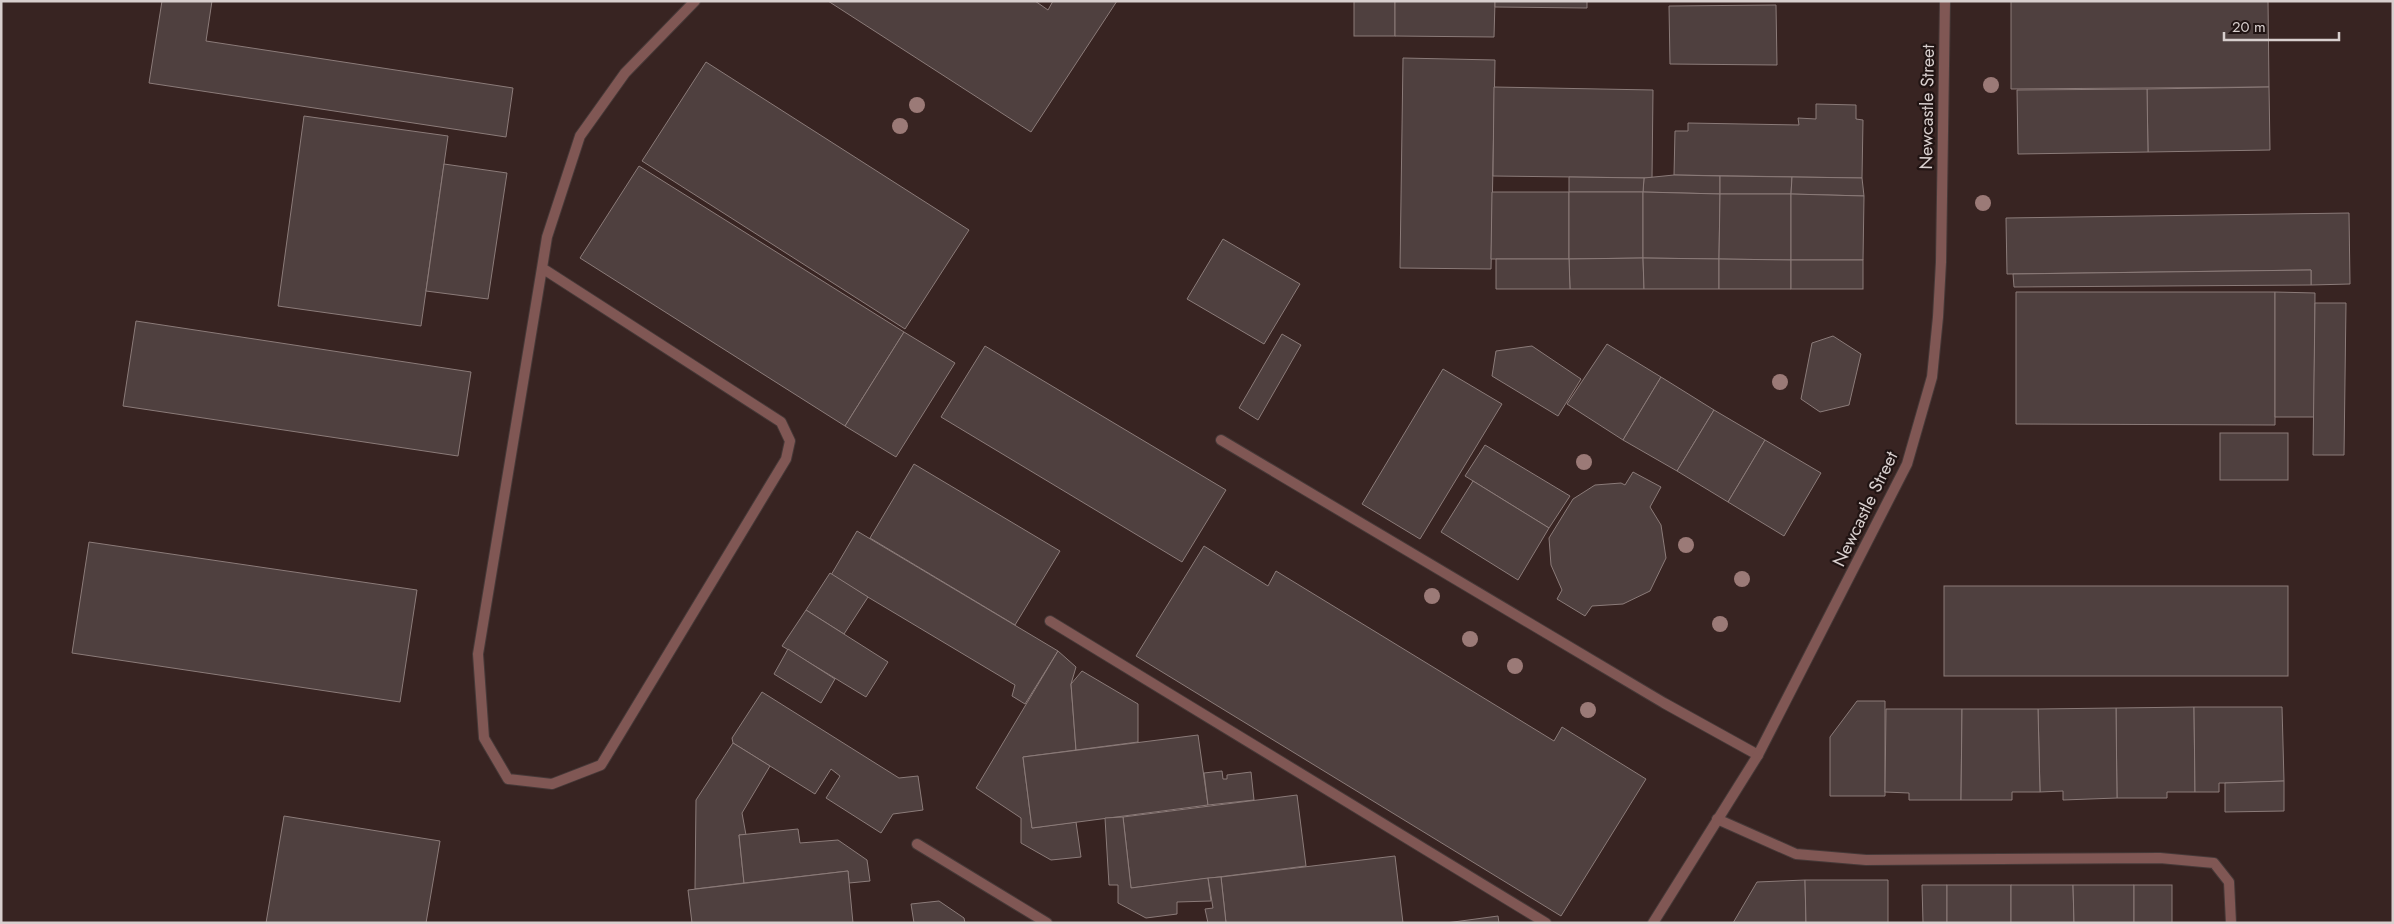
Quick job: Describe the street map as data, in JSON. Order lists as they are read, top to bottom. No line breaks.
{"streets":{"street":["Newcastle Street"]},"scale_bar":"20 m"}
